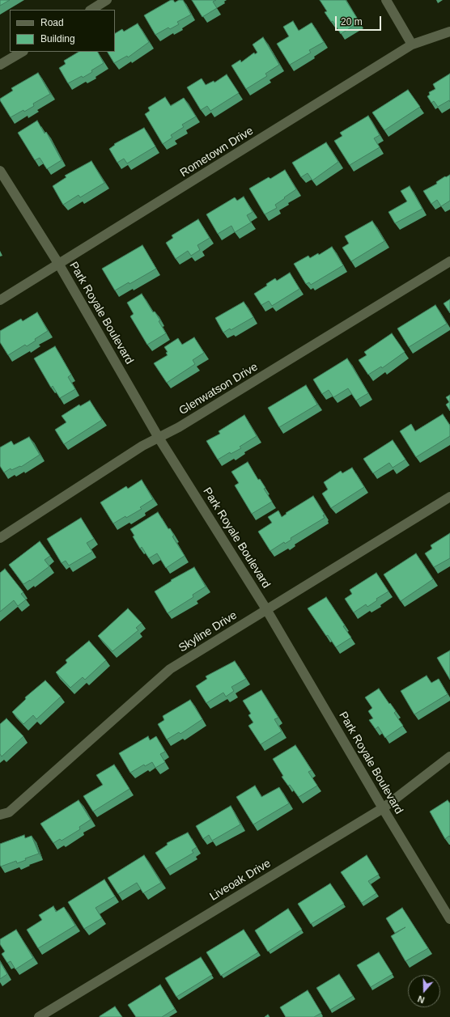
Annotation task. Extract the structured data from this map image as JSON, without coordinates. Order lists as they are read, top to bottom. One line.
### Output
{"streets":{"street":["Rometown Drive","Park Royale Boulevard","Glenwatson Drive","Skyline Drive","Liveoak Drive"]},"crossings":[["Rometown Drive","Park Royale Boulevard"],["Park Royale Boulevard","Glenwatson Drive"],["Park Royale Boulevard","Skyline Drive"],["Park Royale Boulevard","Liveoak Drive"]],"legend":["Road","Building"],"scale_bar":"20 m","north":"bottom"}
